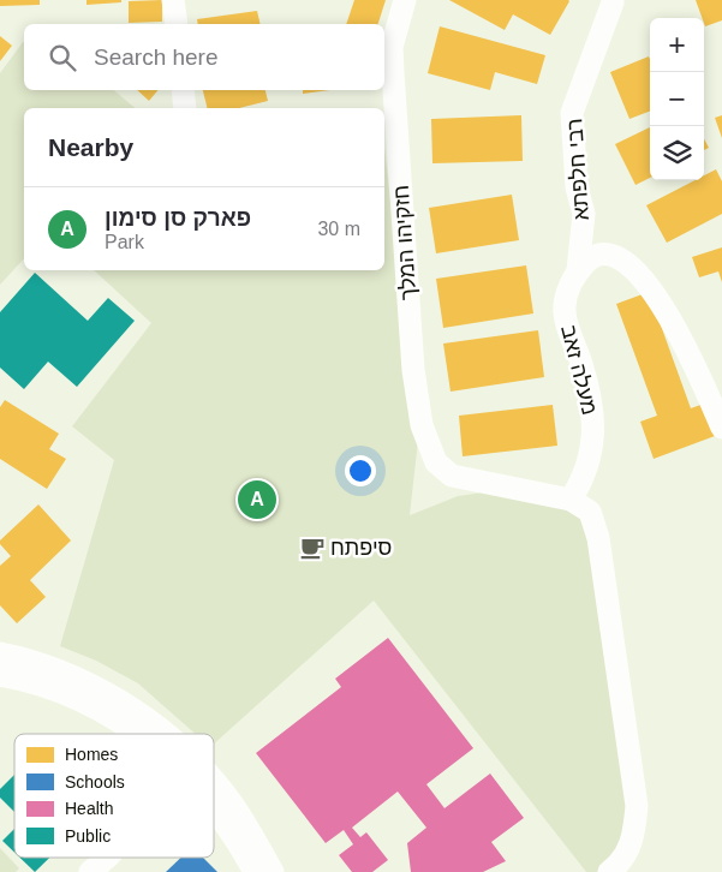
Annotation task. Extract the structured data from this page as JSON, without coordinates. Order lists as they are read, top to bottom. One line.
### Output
{"streets":{"street":["רבי חלפתא","חזקיהו המלך","מעלה זאב"]},"crossings":[["רבי חלפתא","מעלה זאב"],["חזקיהו המלך","מעלה זאב"]],"places":{"cafe":["סיפתח"]},"legend":["Homes","Schools","Health","Public"],"page":{"map_buttons":["+","−"],"search":"Search here","heading":"Nearby","list":[{"mark":"A","name":"פארק סן סימון","note":"Park","value":"30 m"}],"pins":"A"}}
